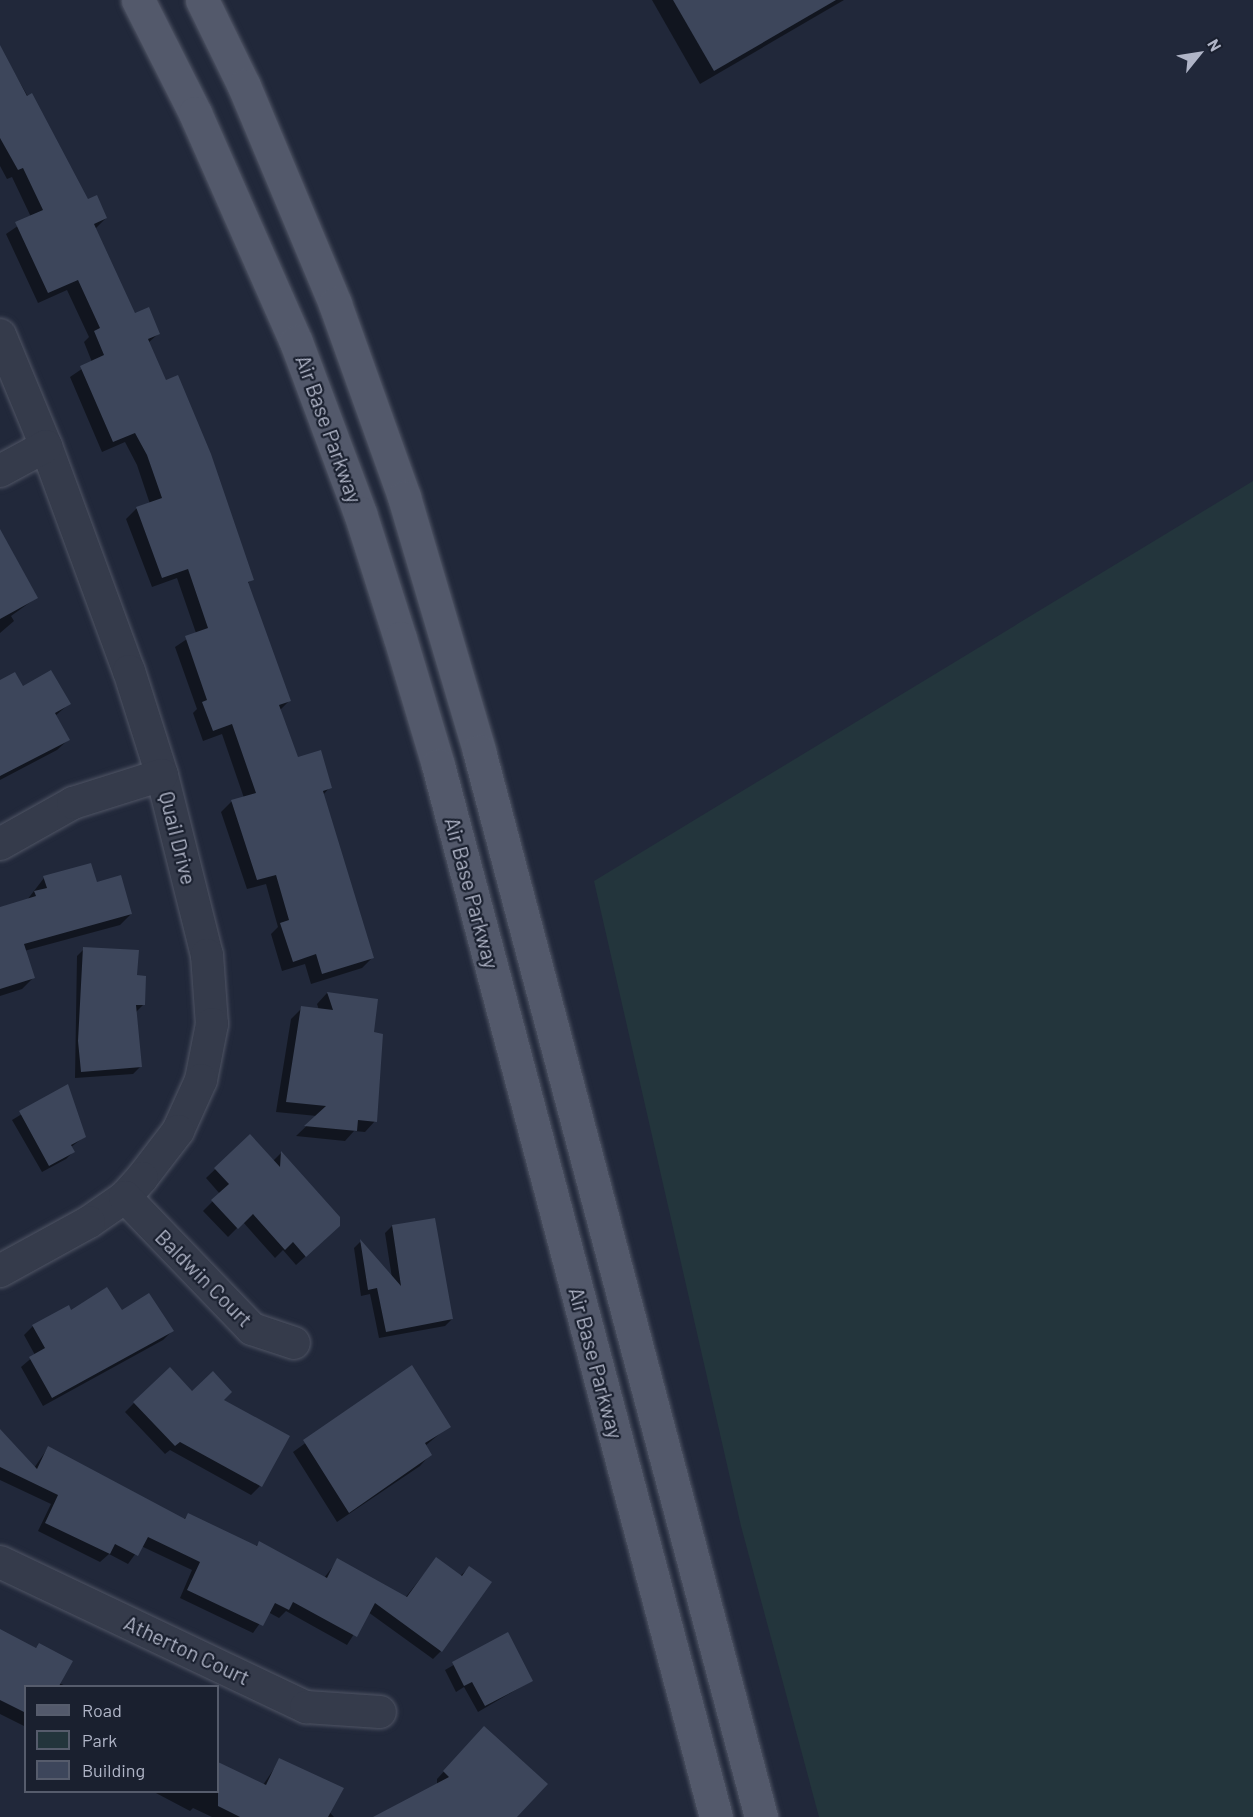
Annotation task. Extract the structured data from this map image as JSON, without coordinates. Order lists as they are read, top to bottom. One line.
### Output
{"streets":{"main road":["Air Base Parkway"],"street":["Quail Drive","Baldwin Court","Atherton Court"]},"crossings":[["Quail Drive","Baldwin Court"]],"legend":["Road","Park","Building"],"north":"top right"}
